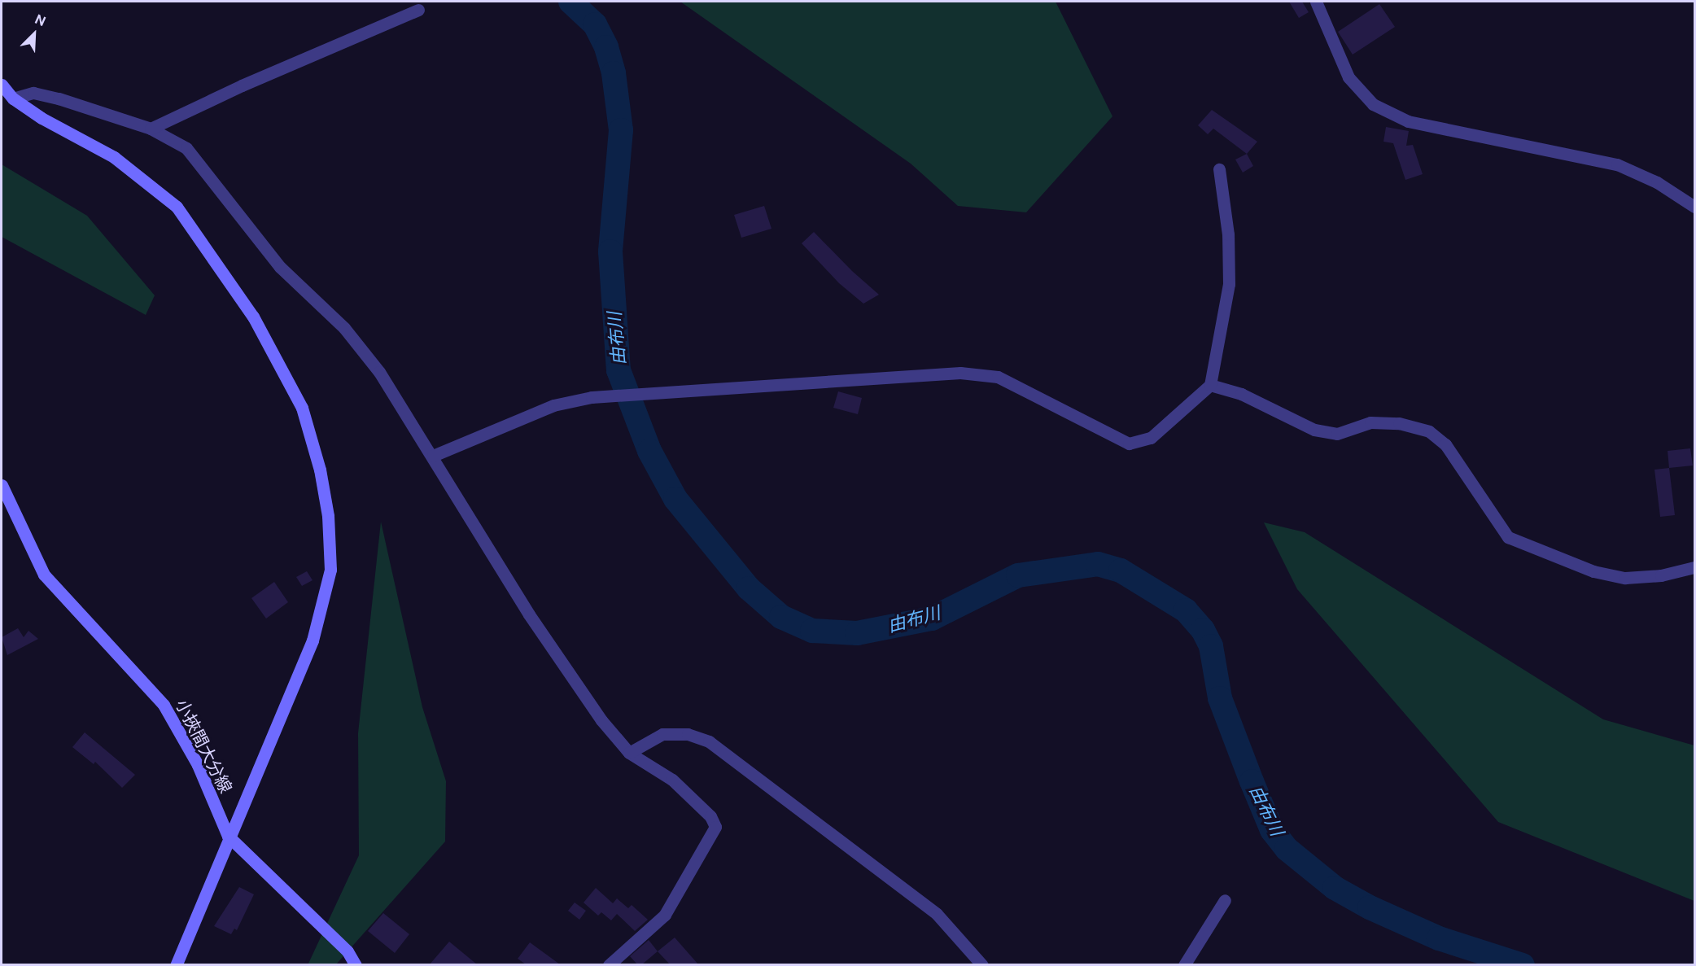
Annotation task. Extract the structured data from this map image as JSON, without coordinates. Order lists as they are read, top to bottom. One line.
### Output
{"streets":{"street":["小挾間大分線"]},"water":["由布川"],"north":"top right"}
